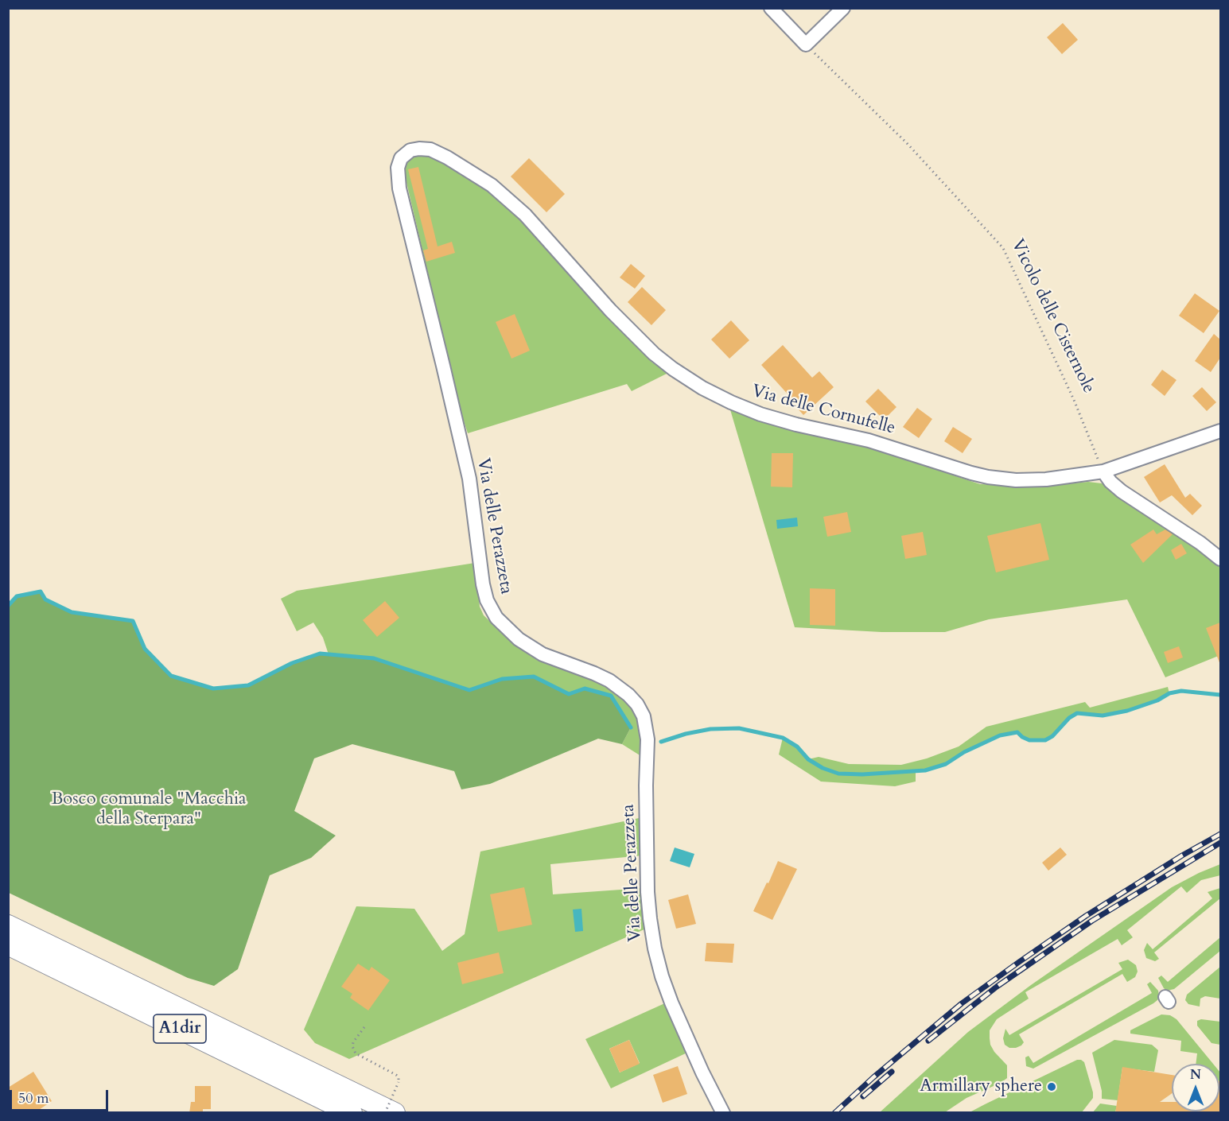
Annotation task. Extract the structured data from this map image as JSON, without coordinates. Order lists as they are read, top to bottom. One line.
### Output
{"streets":{"highway":["A1dir"],"street":["Via delle Cornufelle","Via delle Perazzeta"],"path":["Vicolo delle Cisternole"]},"crossings":[["Vicolo delle Cisternole","Via delle Cornufelle"],["Via delle Cornufelle","Via delle Perazzeta"]],"parks":["Bosco comunale \"Macchia della Sterpara\""],"places":["Armillary sphere"],"scale_bar":"50 m","north":"top"}
